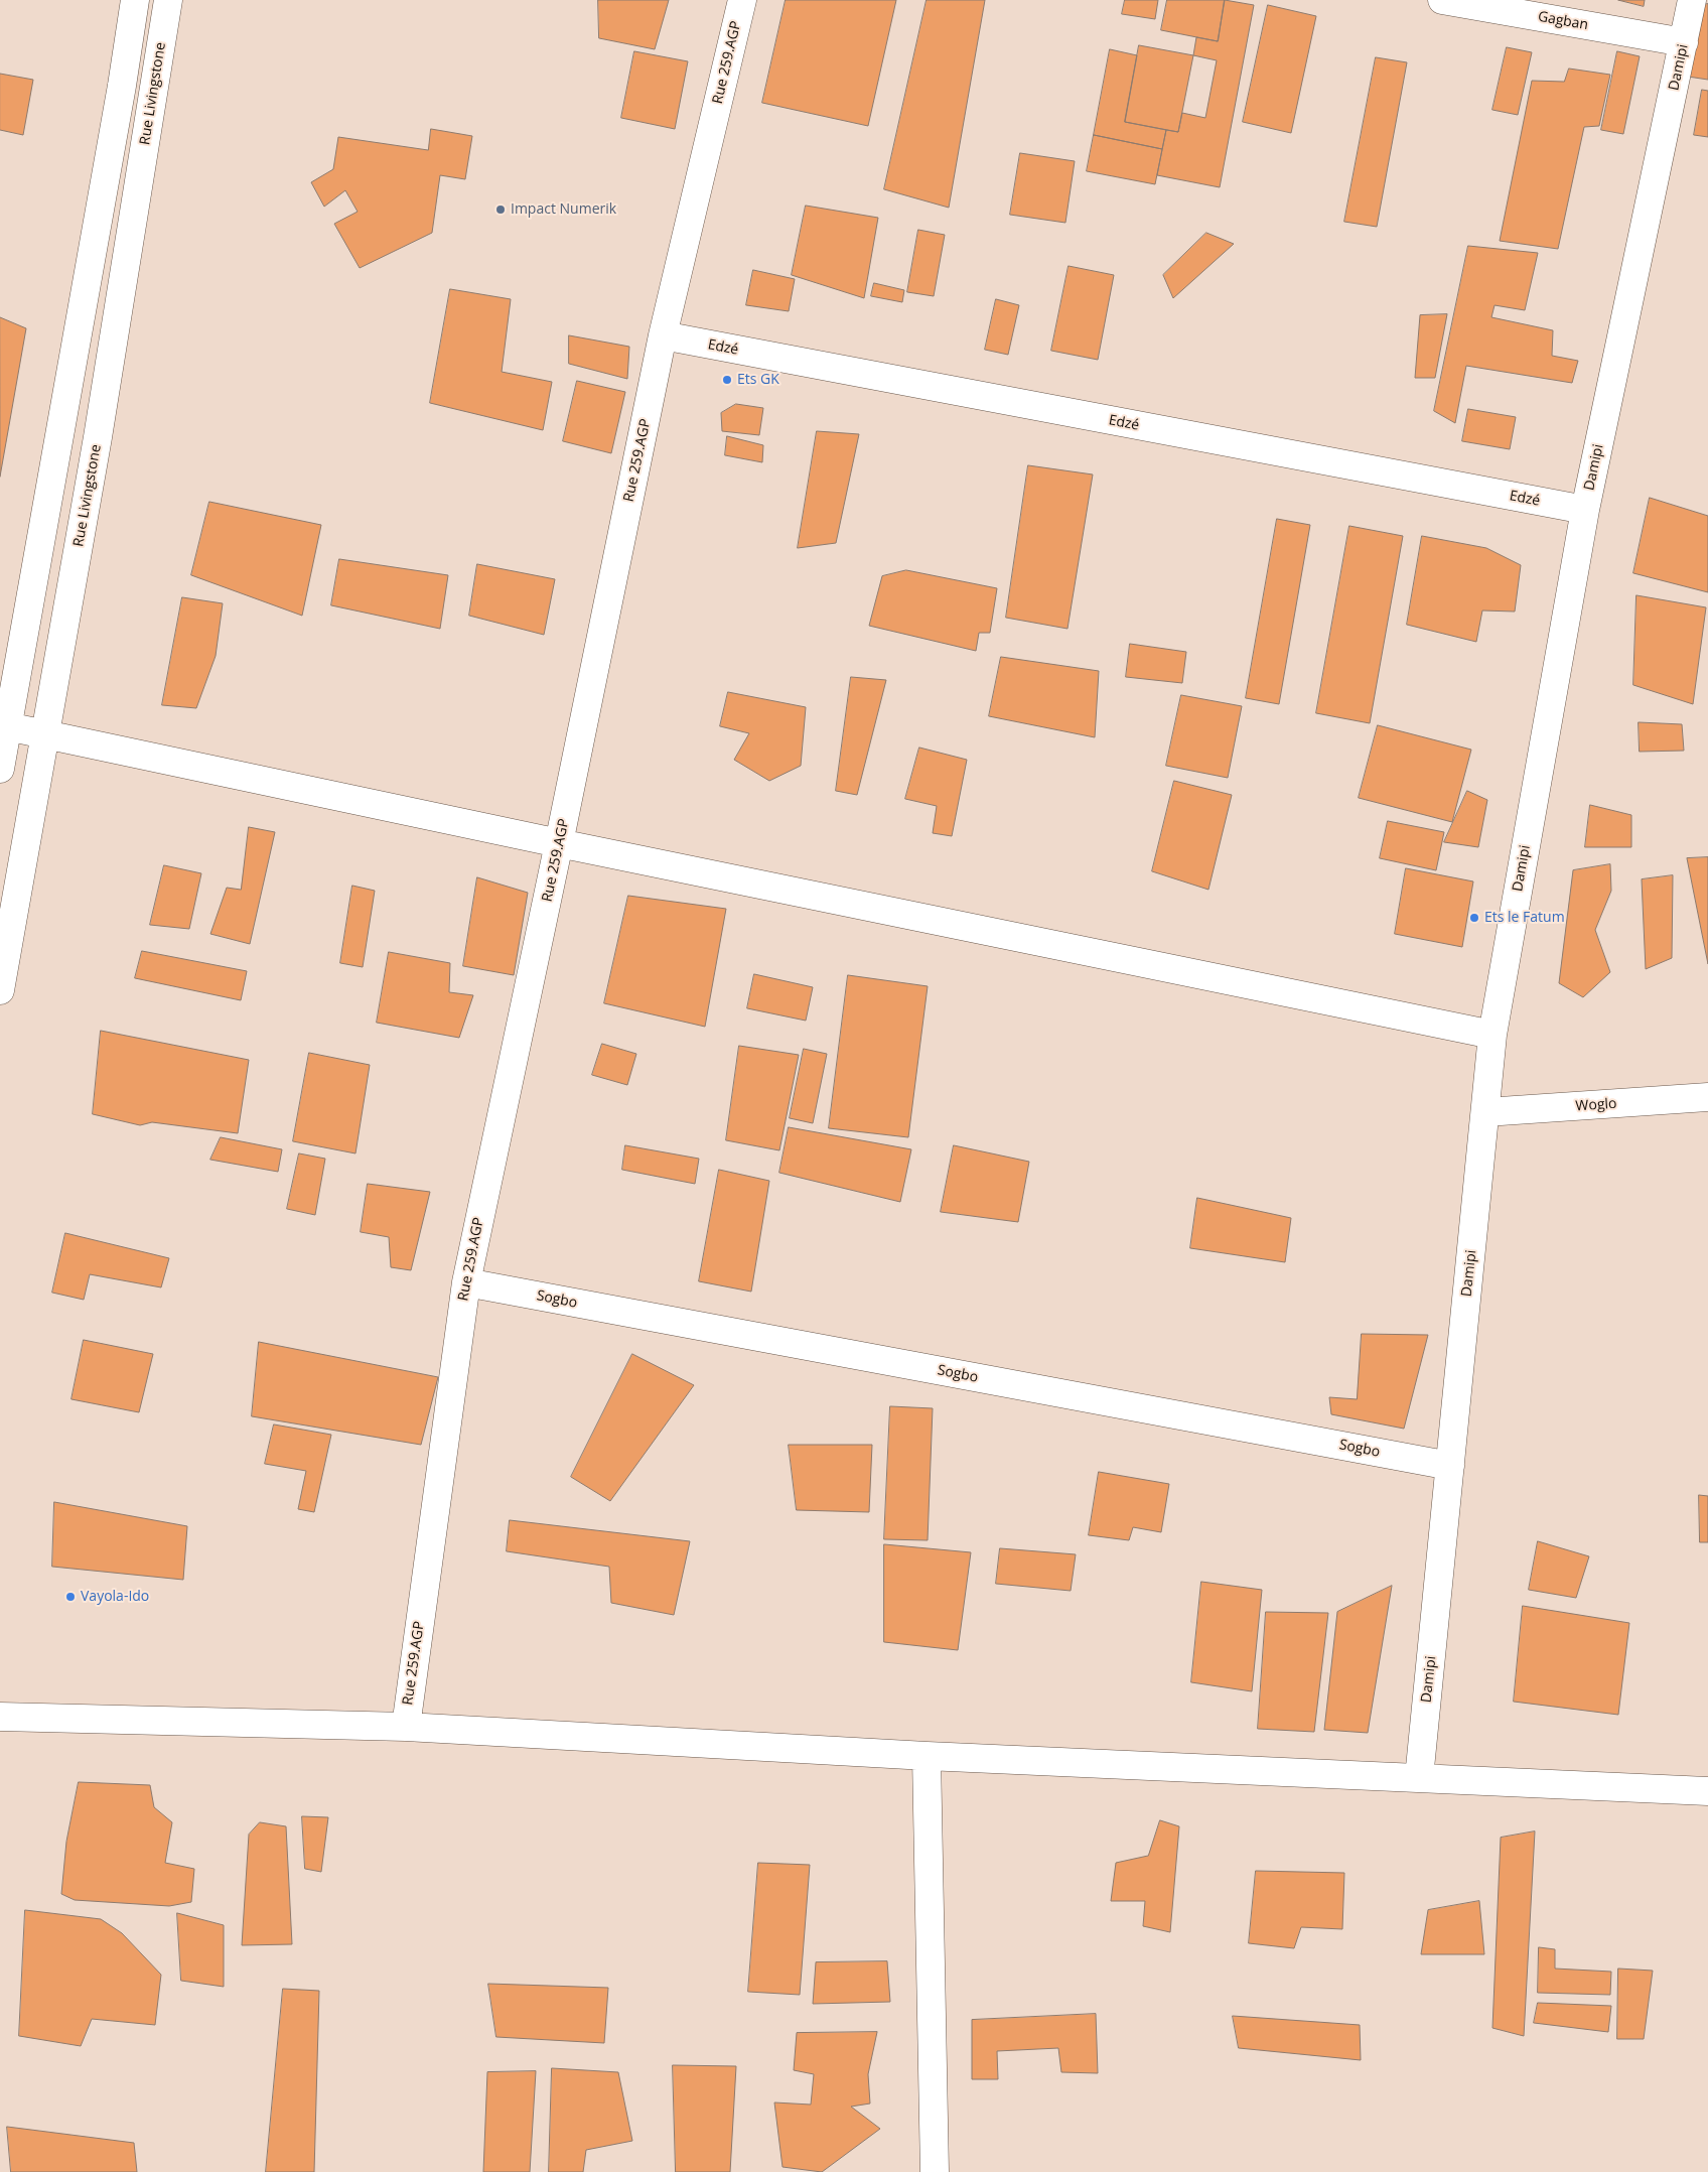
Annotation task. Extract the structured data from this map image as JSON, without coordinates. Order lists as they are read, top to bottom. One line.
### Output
{"streets":{"street":["Gagban","Rue 259.AGP","Damipi","Rue Livingstone","Edzé","Woglo","Sogbo"]},"crossings":[["Gagban","Damipi"],["Rue 259.AGP","Edzé"],["Rue 259.AGP","Sogbo"],["Damipi","Edzé"],["Damipi","Woglo"],["Damipi","Sogbo"]],"places":["Impact Numerik","Ets GK","Ets le Fatum","Vayola-Ido"]}
